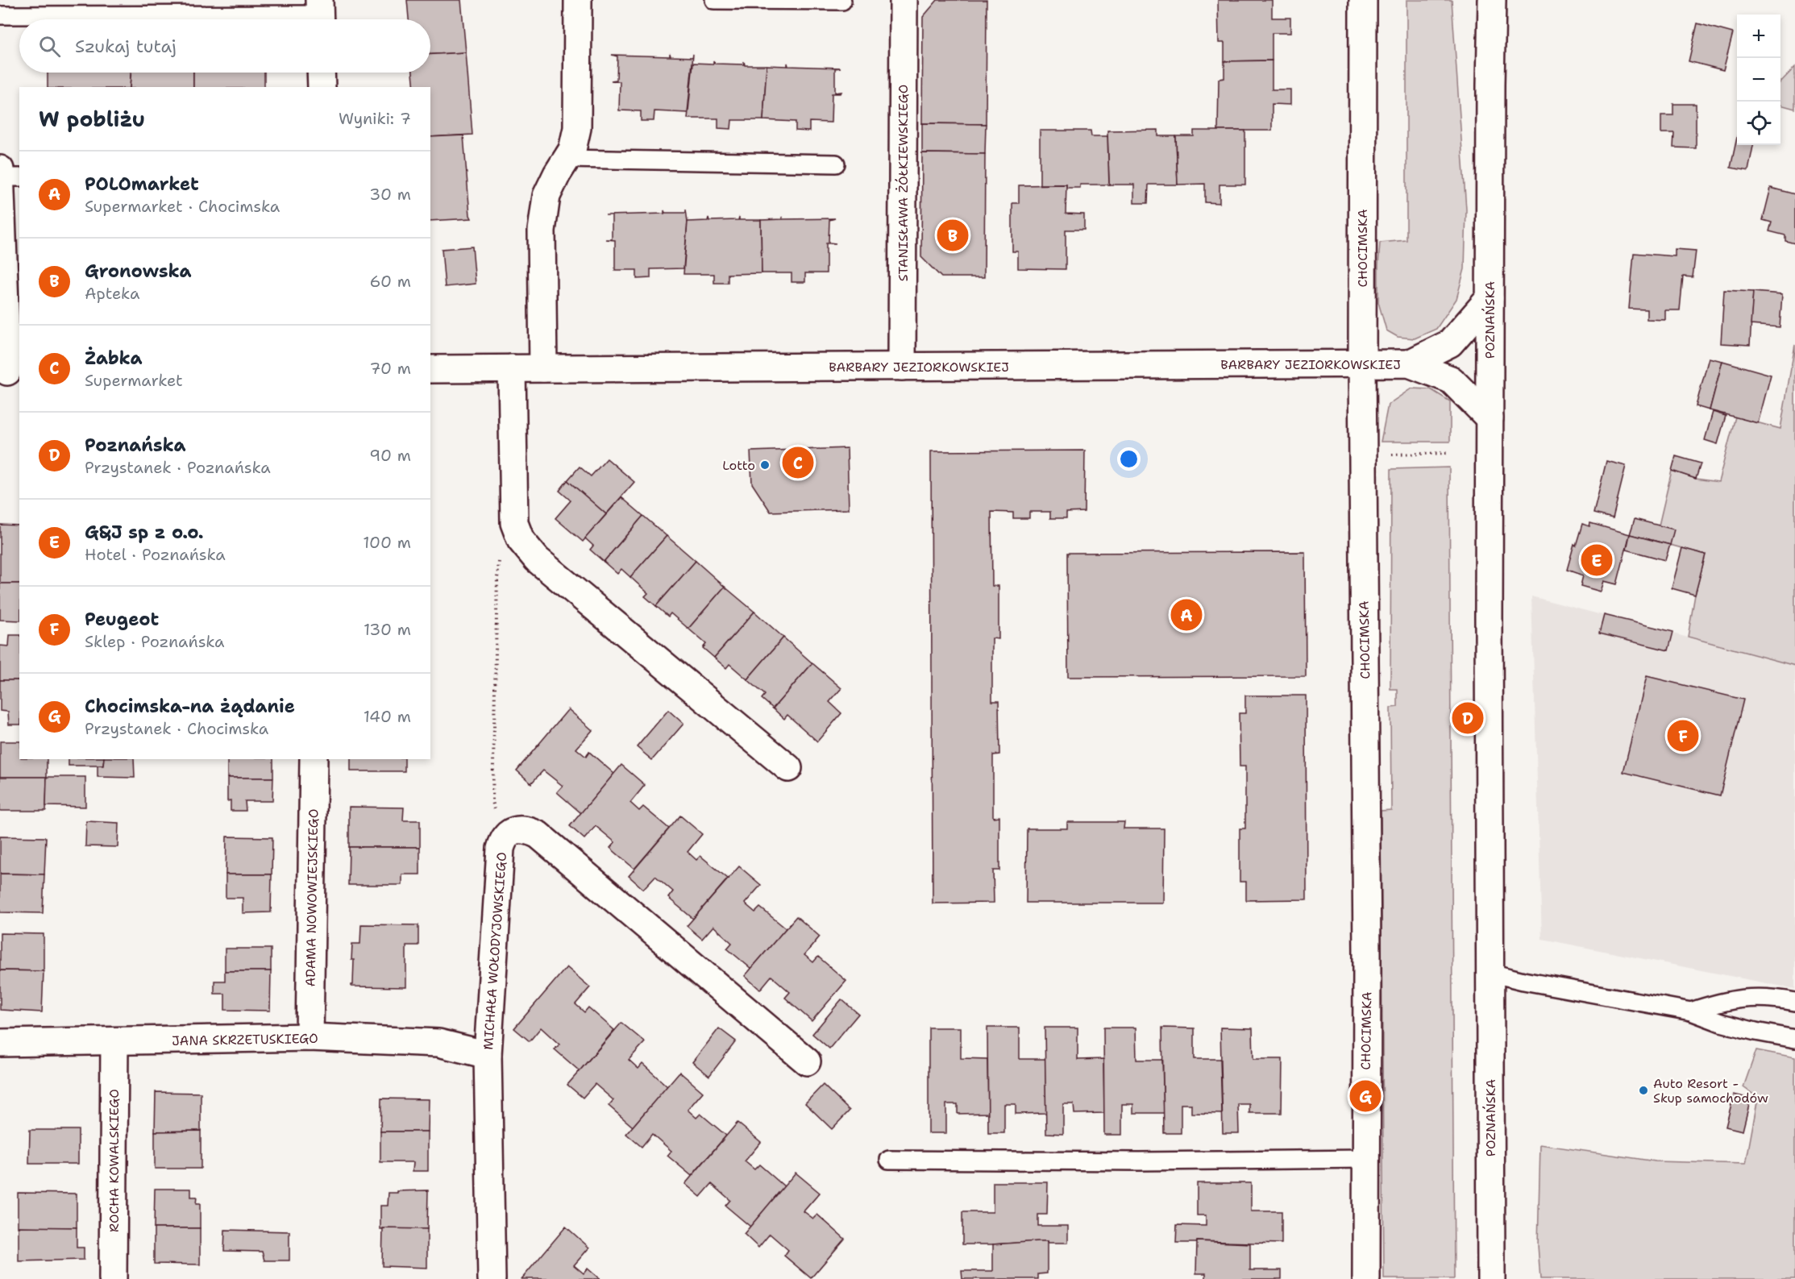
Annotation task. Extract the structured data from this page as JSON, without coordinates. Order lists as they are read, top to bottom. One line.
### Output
{"streets":{"street":["STANISŁAWA ŻÓŁKIEWSKIEGO","CHOCIMSKA","POZNAŃSKA","BARBARY JEZIORKOWSKIEJ","ADAMA NOWOWIEJSKIEGO","MICHAŁA WOŁODYJOWSKIEGO","JANA SKRZETUSKIEGO","ROCHA KOWALSKIEGO"]},"crossings":[["STANISŁAWA ŻÓŁKIEWSKIEGO","BARBARY JEZIORKOWSKIEJ"],["CHOCIMSKA","BARBARY JEZIORKOWSKIEJ"],["POZNAŃSKA","BARBARY JEZIORKOWSKIEJ"],["ADAMA NOWOWIEJSKIEGO","JANA SKRZETUSKIEGO"],["MICHAŁA WOŁODYJOWSKIEGO","JANA SKRZETUSKIEGO"],["JANA SKRZETUSKIEGO","ROCHA KOWALSKIEGO"]],"places":["Lotto","Auto Resort - Skup samochodów"],"page":{"map_buttons":["+","−"],"search":"Szukaj tutaj","heading":["W pobliżu","Wyniki: 7"],"list":[{"mark":"A","name":"POLOmarket","note":"Supermarket · Chocimska","value":"30 m"},{"mark":"B","name":"Gronowska","note":"Apteka","value":"60 m"},{"mark":"C","name":"Żabka","note":"Supermarket","value":"70 m"},{"mark":"D","name":"Poznańska","note":"Przystanek · Poznańska","value":"90 m"},{"mark":"E","name":"G&J sp z o.o.","note":"Hotel · Poznańska","value":"100 m"},{"mark":"F","name":"Peugeot","note":"Sklep · Poznańska","value":"130 m"},{"mark":"G","name":"Chocimska-na żądanie","note":"Przystanek · Chocimska","value":"140 m"}],"pins":["B","C","E","A","D","F","G"]}}
